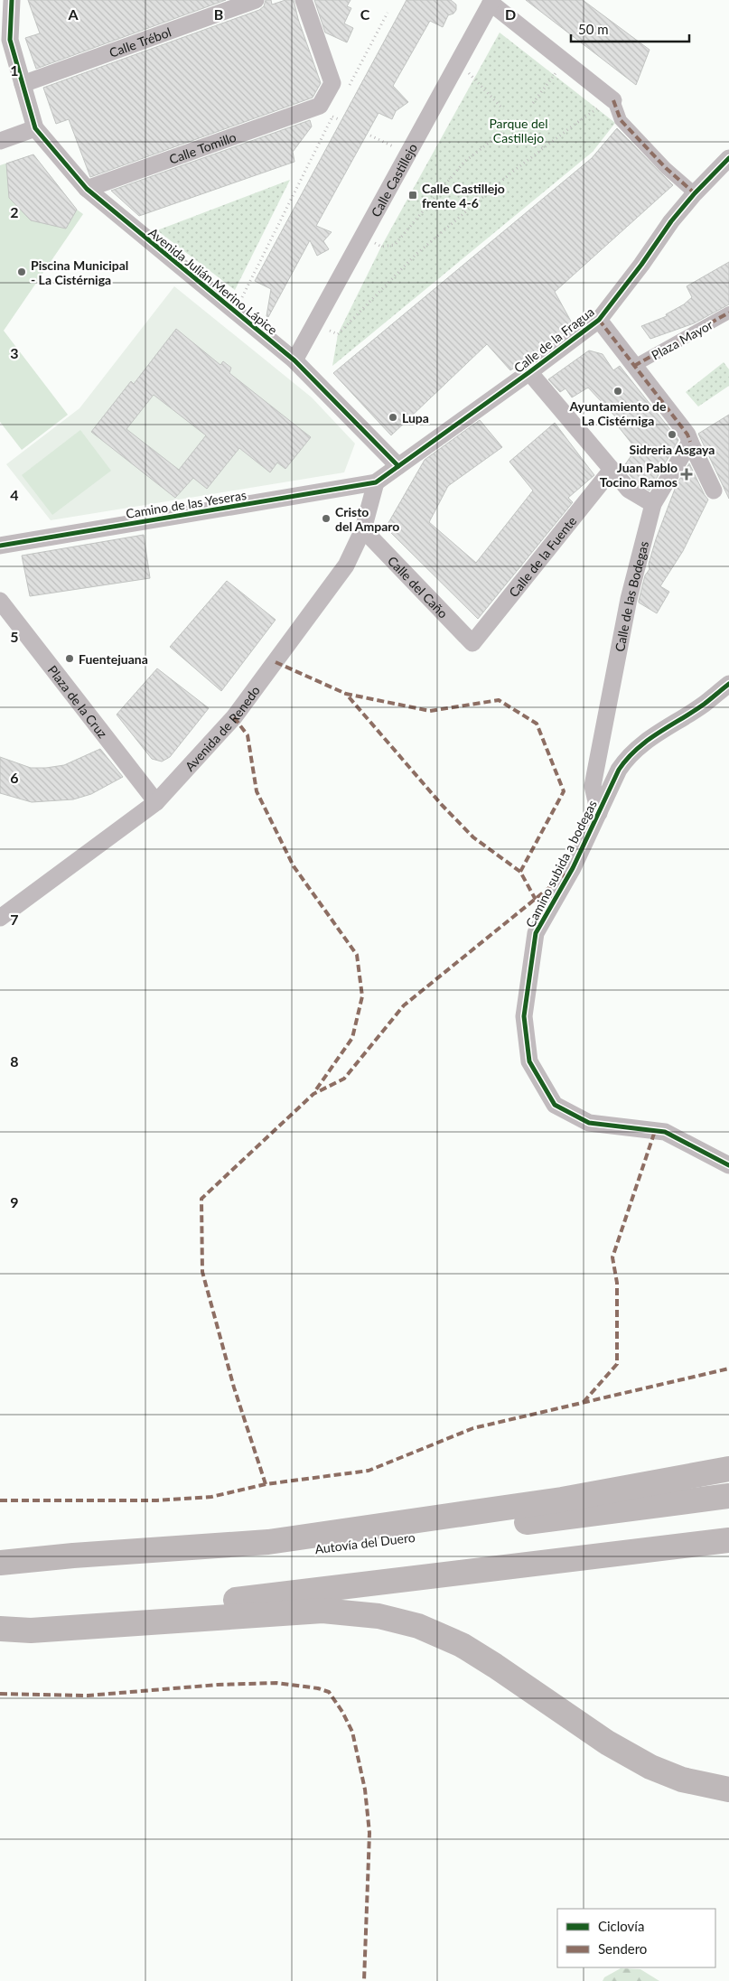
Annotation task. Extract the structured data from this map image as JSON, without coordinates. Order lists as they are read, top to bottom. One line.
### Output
{"streets":{"highway":["Autovía del Duero"],"street":["Calle Trébol","Calle Tomillo","Calle Castillejo","Avenida Julián Merino Lápice","Calle de la Fragua","Plaza Mayor","Camino de las Yeseras","Calle de la Fuente","Calle del Caño","Calle de las Bodegas","Plaza de la Cruz","Avenida de Renedo","Camino subida a bodegas"]},"crossings":[["Calle Tomillo","Avenida Julián Merino Lápice"],["Calle Castillejo","Avenida Julián Merino Lápice"],["Avenida Julián Merino Lápice","Calle de la Fragua"],["Calle de la Fragua","Camino de las Yeseras"],["Calle de la Fragua","Avenida de Renedo"],["Camino de las Yeseras","Avenida de Renedo"],["Calle de la Fuente","Calle del Caño"],["Calle del Caño","Avenida de Renedo"],["Calle de las Bodegas","Camino subida a bodegas"],["Plaza de la Cruz","Avenida de Renedo"]],"parks":["Parque del Castillejo"],"places":{"transit":["Calle Castillejo frente 4-6"],"other":["Piscina Municipal - La Cistérniga","Ayuntamiento de La Cistérniga","Lupa","Sidreria Asgaya","Cristo del Amparo","Fuentejuana"],"health":["Juan Pablo Tocino Ramos"]},"legend":["Ciclovía","Sendero"],"scale_bar":"50 m","grid":{"columns":["A","B","C","D"],"rows":["1","2","3","4","5","6","7","8","9"]}}
